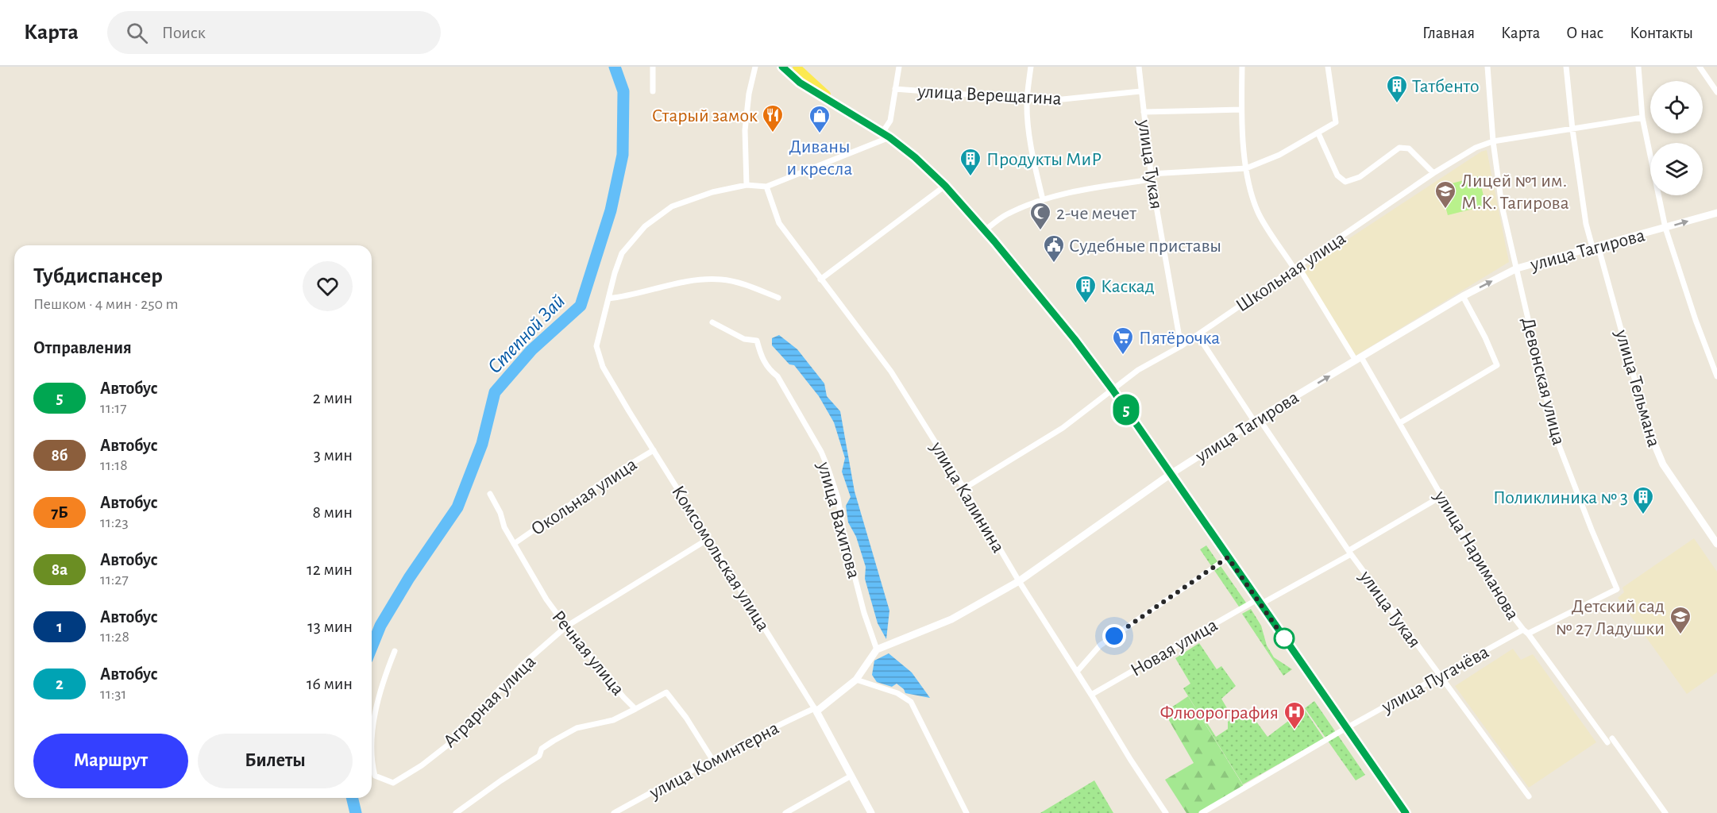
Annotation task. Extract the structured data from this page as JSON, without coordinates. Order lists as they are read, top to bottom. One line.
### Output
{"streets":{"street":["улица Верещагина","улица Тукая","улица Тагирова","Школьная улица","Девонская улица","улица Тельмана","Окольная улица","улица Калинина","улица Вахитова","улица Нариманова","Комсомольская улица","Новая улица","Речная улица","улица Пугачёва","Аграрная улица","улица Коминтерна"]},"crossings":[["улица Верещагина","улица Тукая"],["улица Тукая","улица Тагирова"],["улица Тукая","Школьная улица"],["улица Тукая","Новая улица"],["улица Тукая","улица Пугачёва"],["улица Тагирова","Девонская улица"],["улица Тагирова","улица Тельмана"],["улица Тагирова","улица Калинина"],["улица Тагирова","улица Вахитова"],["улица Тагирова","улица Нариманова"],["Школьная улица","Девонская улица"],["Школьная улица","улица Тельмана"],["Школьная улица","улица Калинина"],["Школьная улица","улица Нариманова"],["Девонская улица","улица Нариманова"],["Девонская улица","улица Пугачёва"],["Окольная улица","Комсомольская улица"],["Окольная улица","Речная улица"],["улица Калинина","Комсомольская улица"],["улица Калинина","Новая улица"],["улица Нариманова","Новая улица"],["улица Нариманова","улица Пугачёва"],["Комсомольская улица","Аграрная улица"],["Комсомольская улица","улица Коминтерна"],["Речная улица","Аграрная улица"],["Речная улица","улица Коминтерна"]],"water":["Степной Зай"],"places":{"building":["Татбенто","Продукты МиР","Каскад","Поликлиника № 3"],"restaurant":["Старый замок"],"shop":["Диваны и кресла"],"school or university":["Лицей №1 им. М.К. Тагирова","Детский сад № 27 Ладушки"],"mosque":["2-че мечет"],"public building":["Судебные приставы"],"supermarket":["Пятёрочка"],"hospital":["Флюорография"]},"lines":["bus line 5"],"page":{"header":"Карта","search":"Поиск","nav":["Главная","Карта","О нас","Контакты"],"on_map":"5","heading":[["Тубдиспансер","Пешком · 4 мин · 250 m"],"Отправления"],"list":[{"mark":"5","name":"Автобус","note":"11:17","value":"2 мин"},{"mark":"8б","name":"Автобус","note":"11:18","value":"3 мин"},{"mark":"7Б","name":"Автобус","note":"11:23","value":"8 мин"},{"mark":"8а","name":"Автобус","note":"11:27","value":"12 мин"},{"mark":"1","name":"Автобус","note":"11:28","value":"13 мин"},{"mark":"2","name":"Автобус","note":"11:31","value":"16 мин"}],"buttons":["Маршрут","Билеты"]}}
